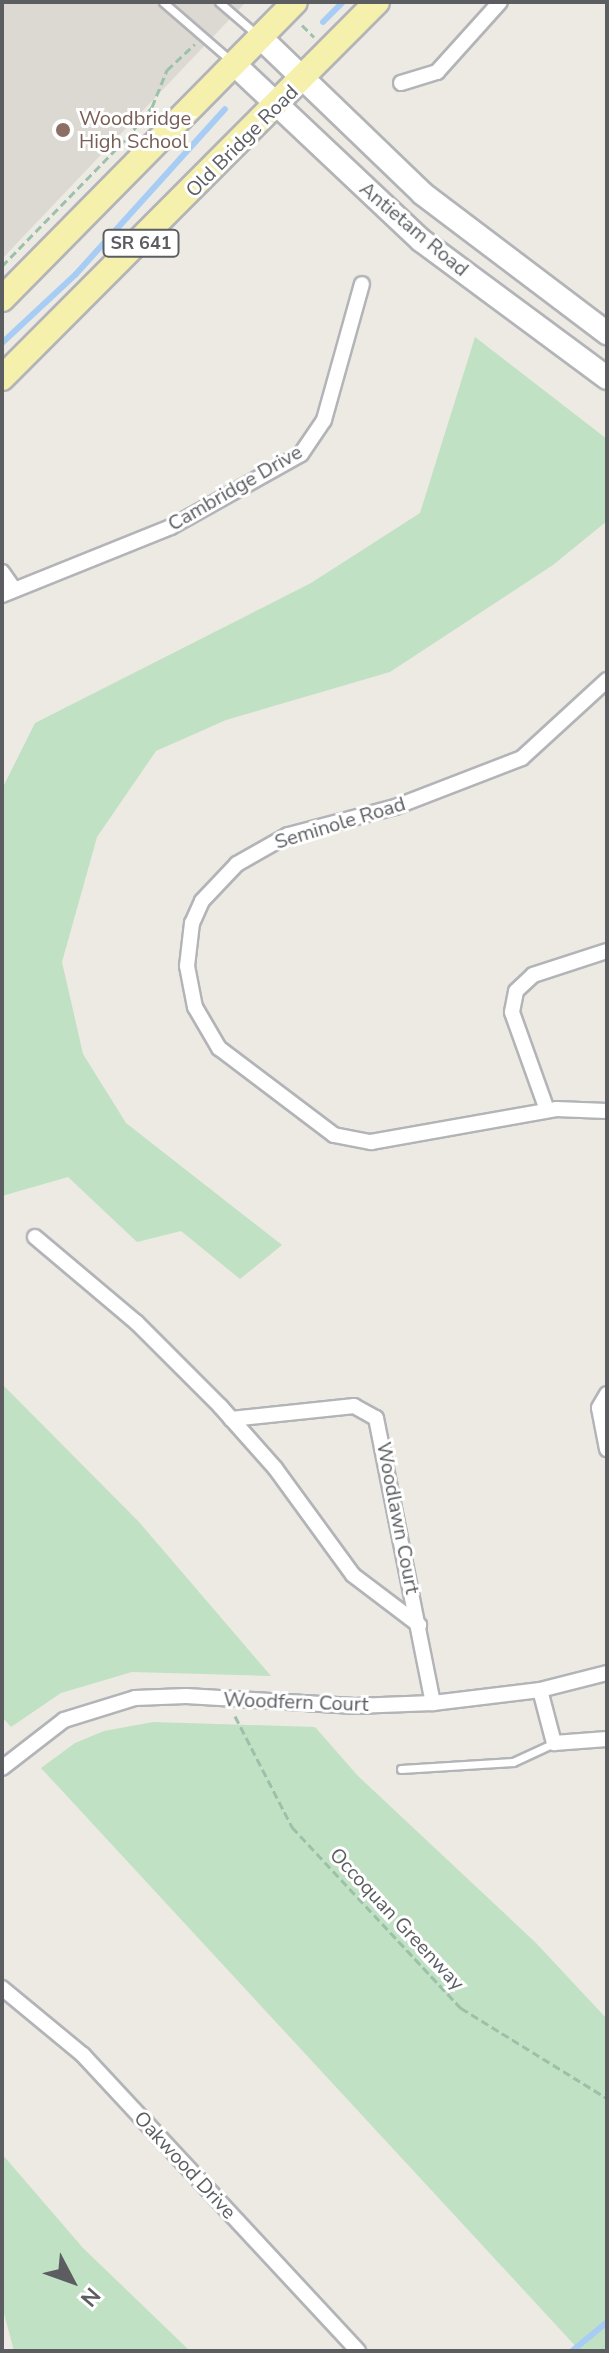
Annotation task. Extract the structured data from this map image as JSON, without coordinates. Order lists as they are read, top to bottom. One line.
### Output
{"streets":{"main road":["Old Bridge Road","SR 641"],"street":["Antietam Road","Cambridge Drive","Seminole Road","Woodlawn Court","Woodfern Court","Oakwood Drive"],"path":["Occoquan Greenway"]},"crossings":[["Old Bridge Road","Antietam Road"],["Antietam Road","SR 641"],["Woodlawn Court","Woodfern Court"],["Woodfern Court","Occoquan Greenway"]],"places":["Woodbridge High School"],"north":"bottom right"}
